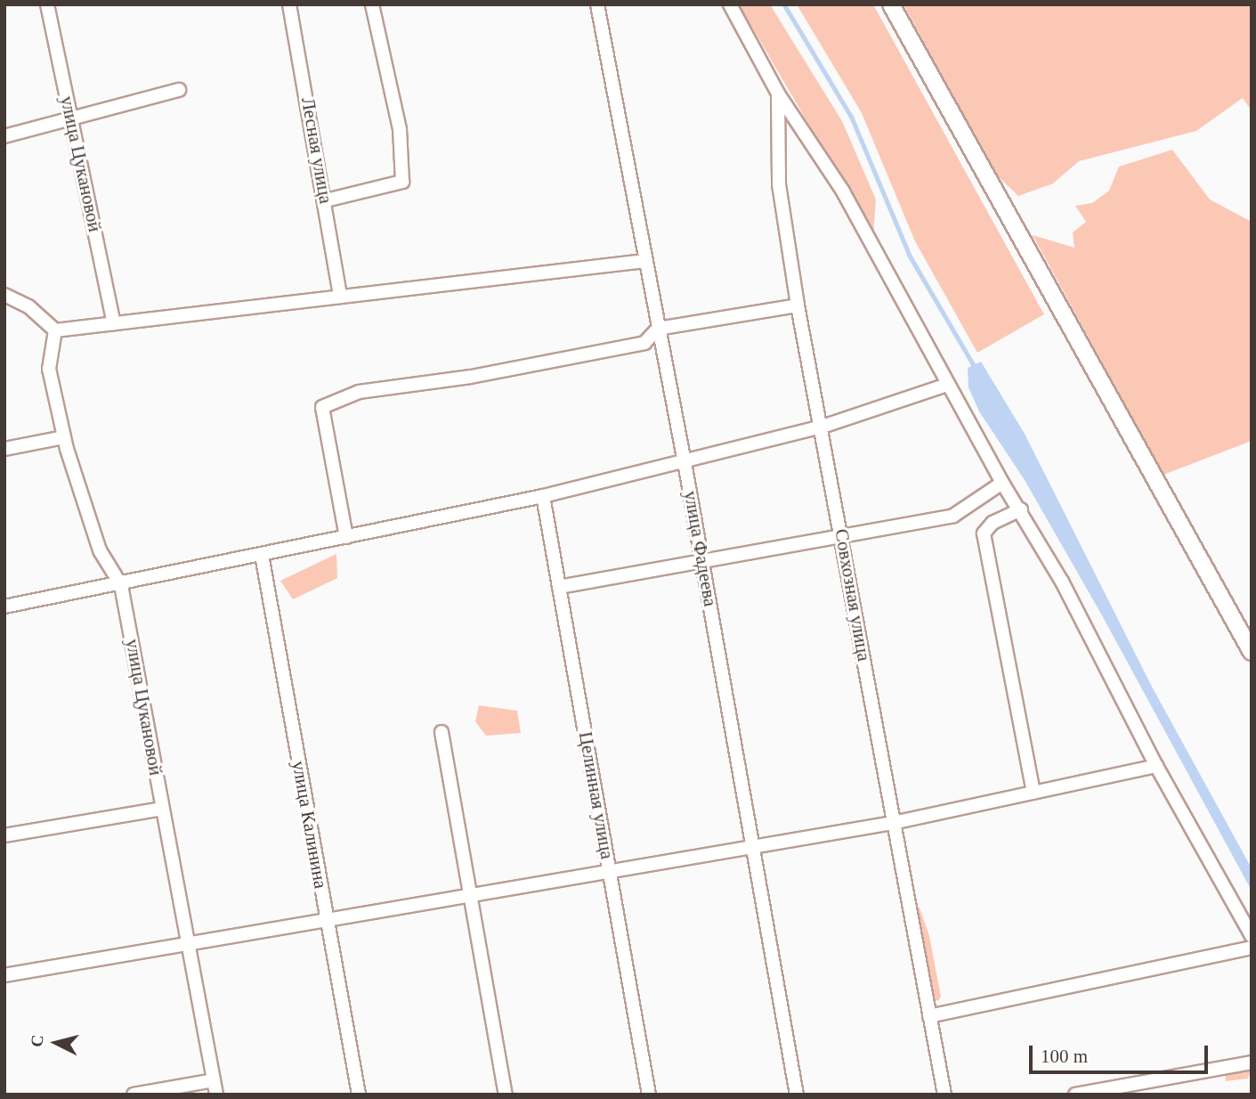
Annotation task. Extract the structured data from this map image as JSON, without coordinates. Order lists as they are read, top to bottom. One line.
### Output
{"streets":{"street":["Лесная улица","улица Цукановой","улица Фадеева","Совхозная улица","Целинная улица","улица Калинина"]},"scale_bar":"100 m","north":"left"}
